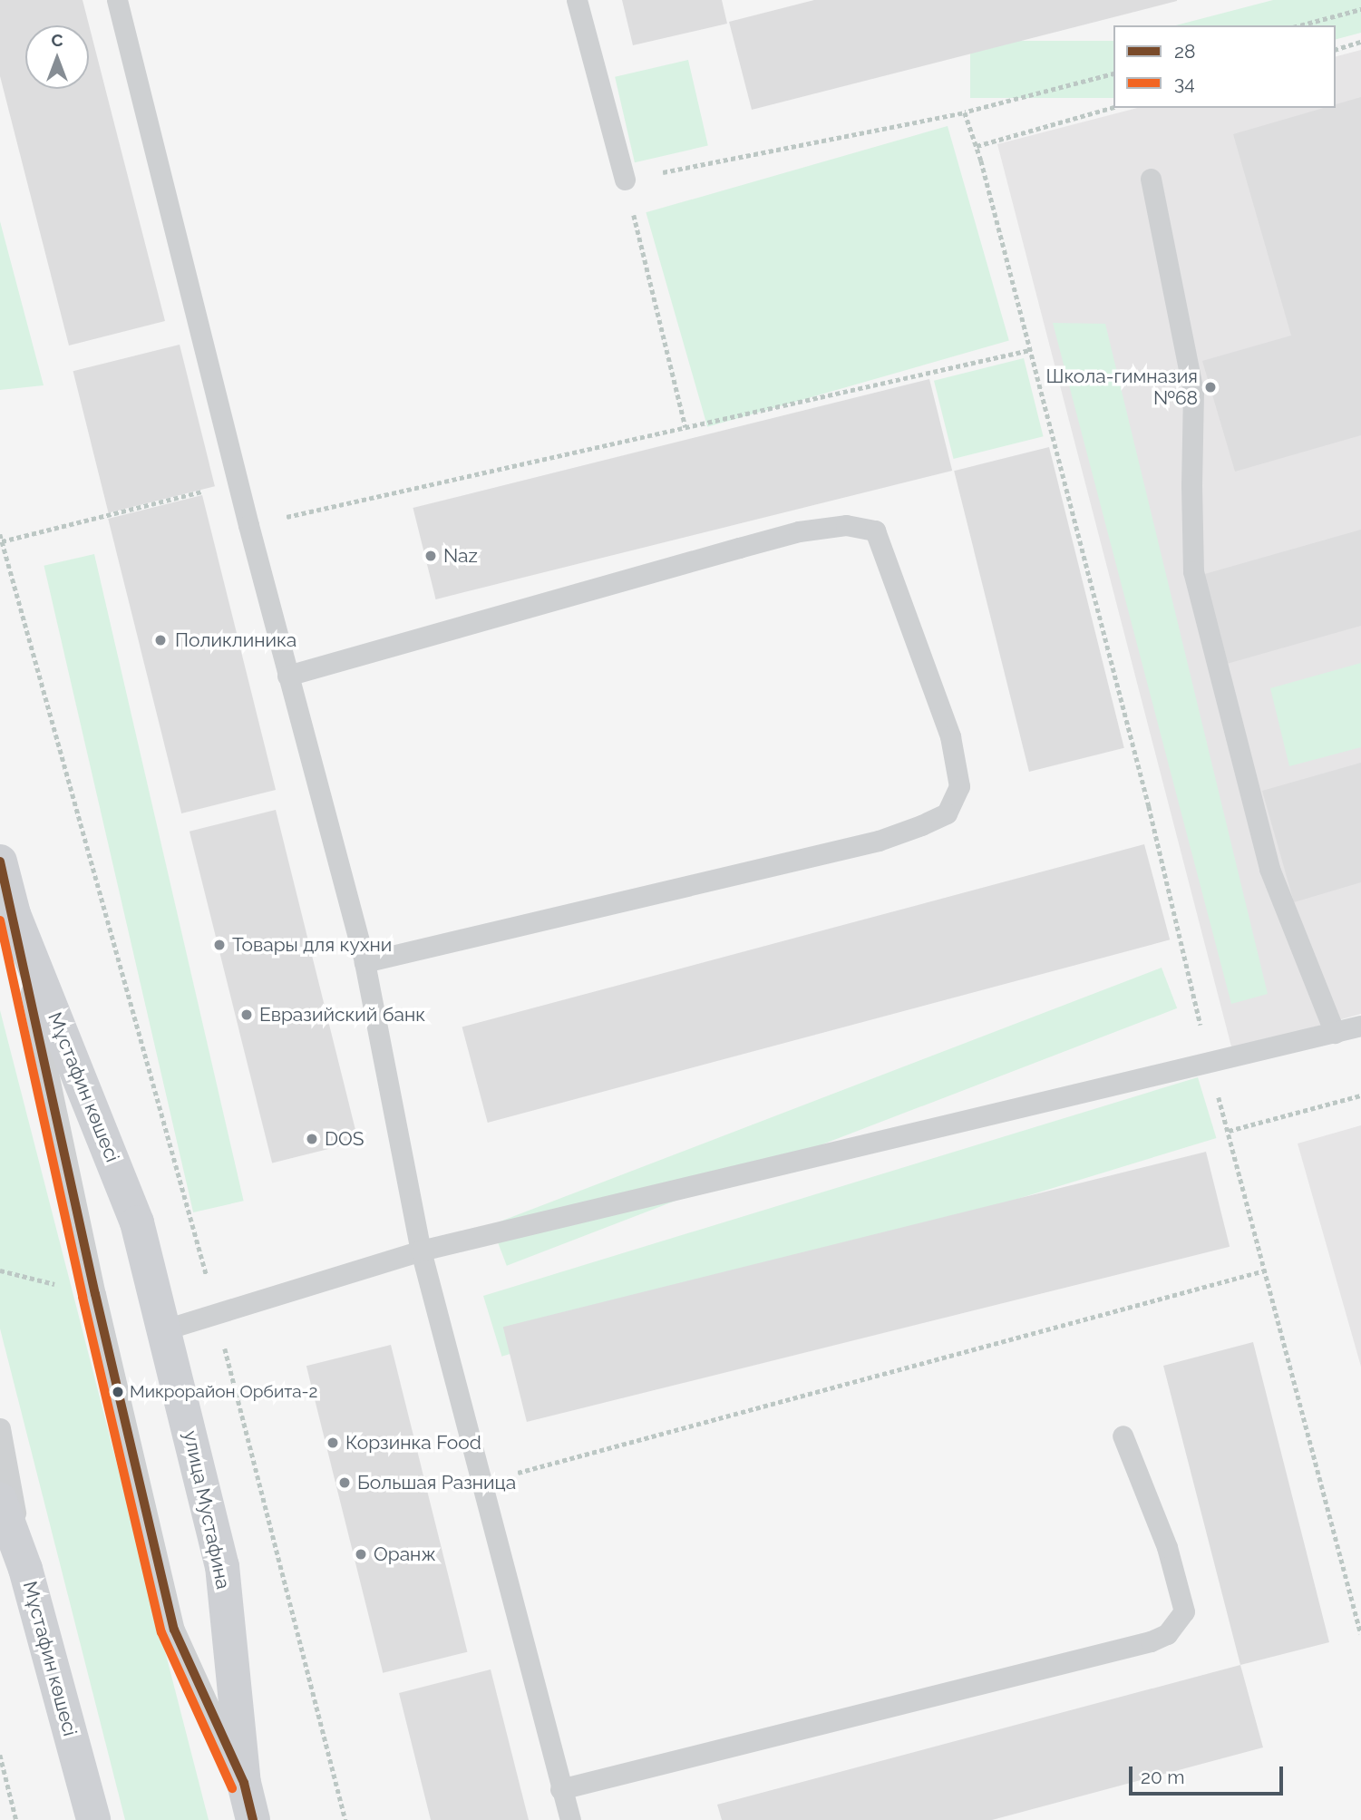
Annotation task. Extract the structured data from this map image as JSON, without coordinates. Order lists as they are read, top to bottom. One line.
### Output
{"streets":{"street":["Мұстафин көшесі","улица Мустафина","Мұcтафин көшесі"]},"crossings":[["Мұстафин көшесі","улица Мустафина"]],"places":["Школа-гимназия №68","Naz","Поликлиника","Товары для кухни","Евразийский банк","DOS","Микрорайон Орбита-2","Корзинка Food","Большая Разница","Оранж"],"lines":["transit line 28","transit line 34"],"legend":["28","34"],"scale_bar":"20 m","north":"top"}
